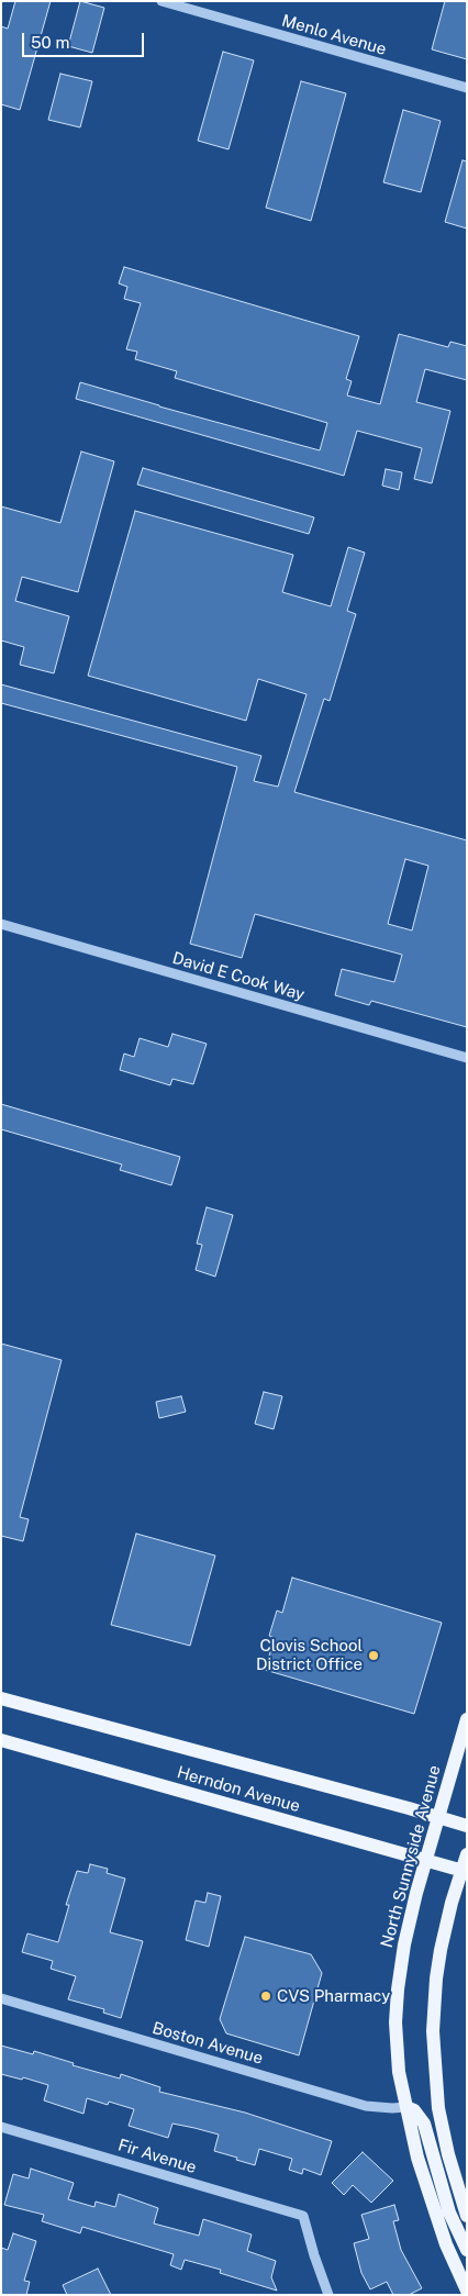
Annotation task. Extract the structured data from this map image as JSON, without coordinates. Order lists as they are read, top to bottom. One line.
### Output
{"streets":{"main road":["Herndon Avenue","North Sunnyside Avenue"],"street":["Menlo Avenue","David E Cook Way","Boston Avenue","Fir Avenue"]},"crossings":[["Herndon Avenue","North Sunnyside Avenue"],["North Sunnyside Avenue","Boston Avenue"]],"places":["Clovis School District Office","CVS Pharmacy"],"scale_bar":"50 m"}
